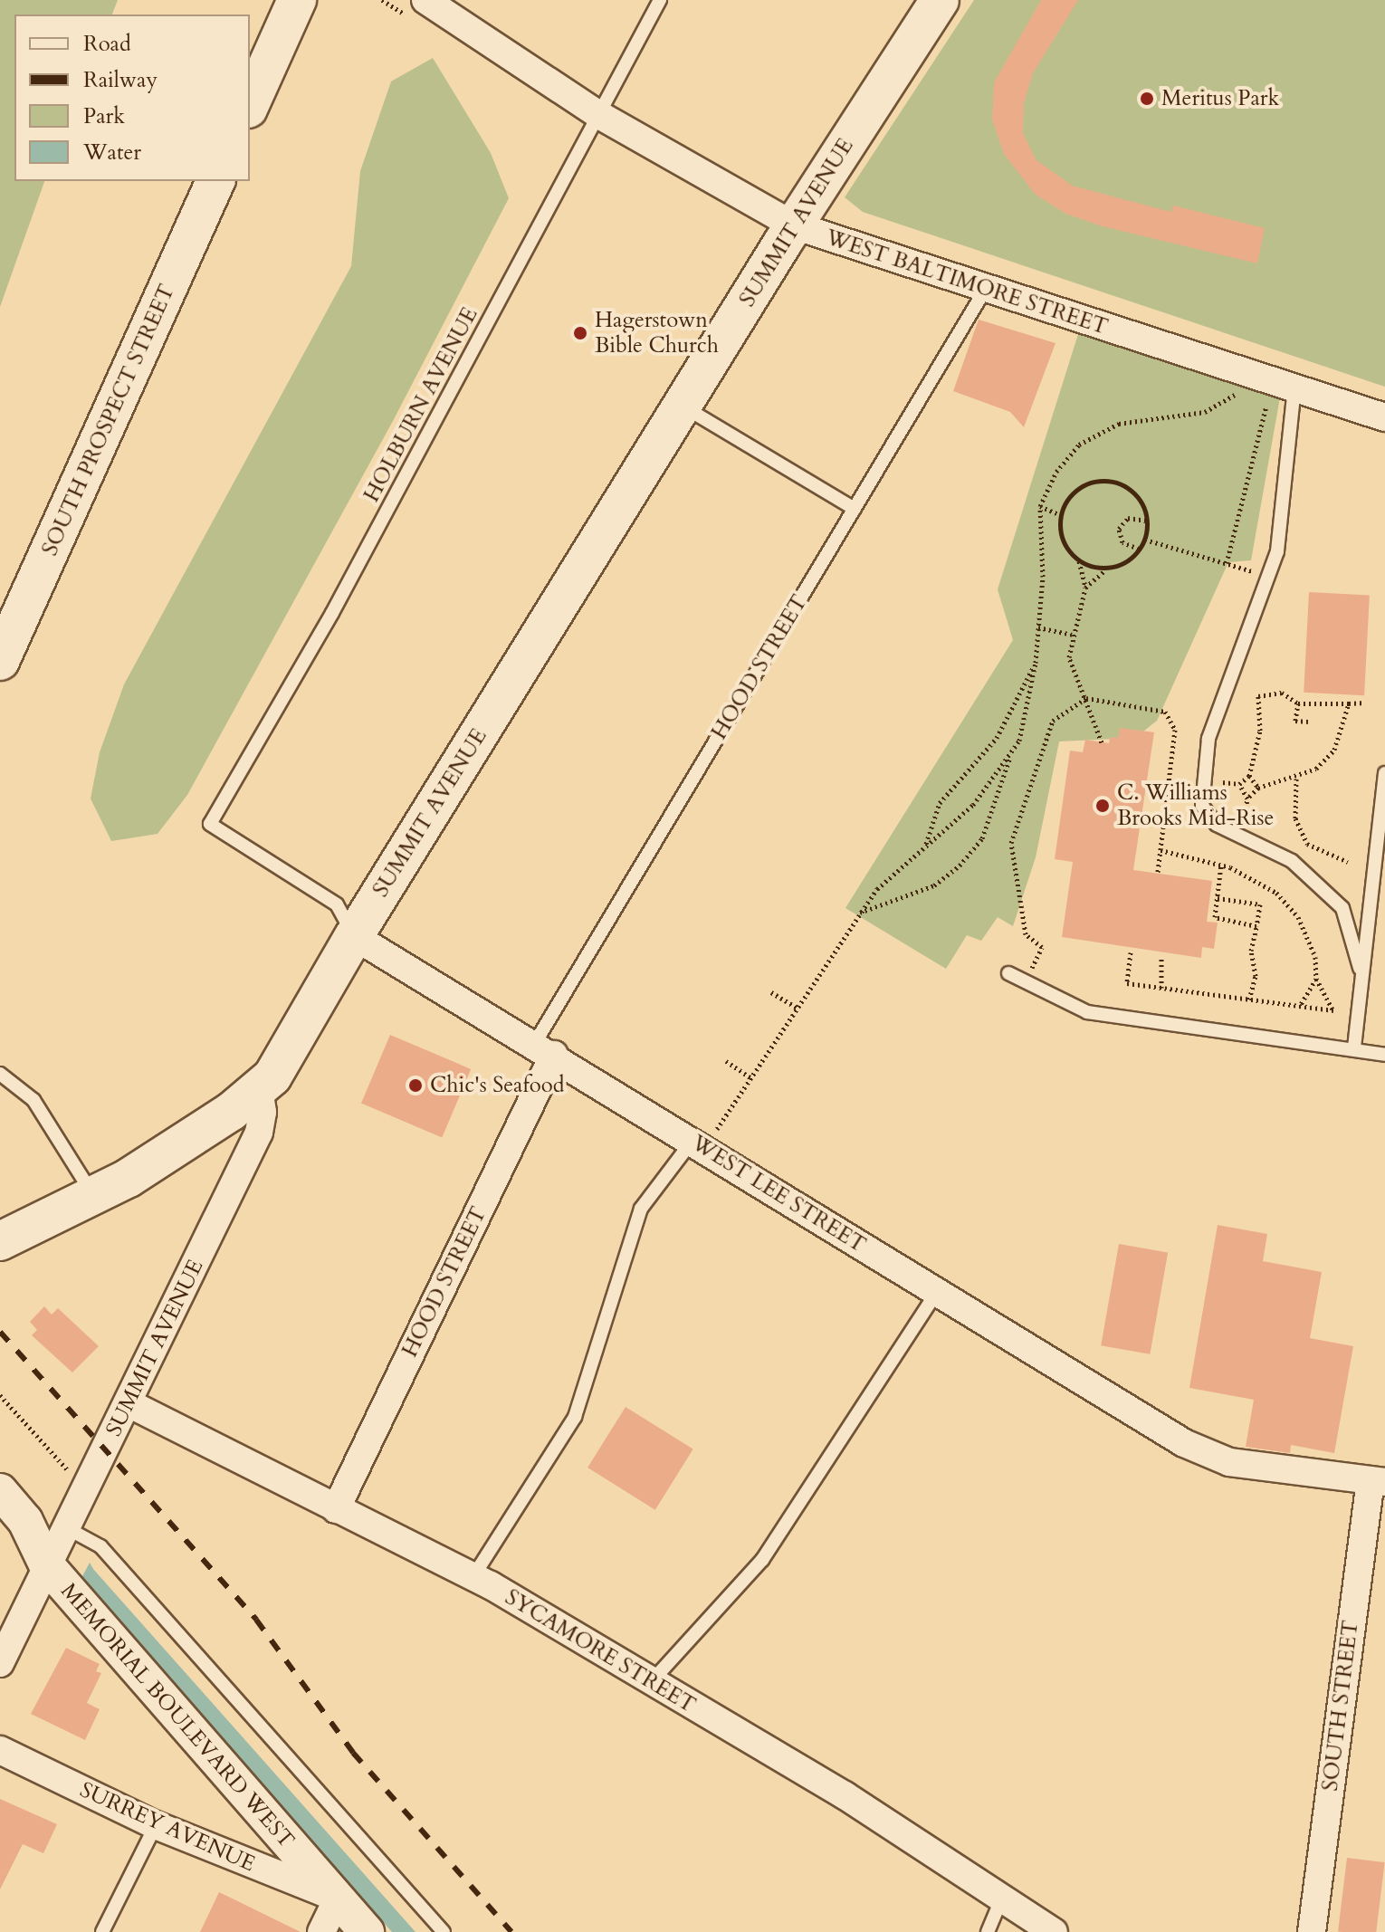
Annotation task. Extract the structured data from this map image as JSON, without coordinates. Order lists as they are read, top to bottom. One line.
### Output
{"streets":{"main road":["SUMMIT AVENUE","SOUTH PROSPECT STREET"],"street":["WEST BALTIMORE STREET","HOOD STREET","WEST LEE STREET","SYCAMORE STREET","SOUTH STREET","MEMORIAL BOULEVARD WEST","SURREY AVENUE"],"lane":["HOLBURN AVENUE"]},"crossings":[["SUMMIT AVENUE","WEST BALTIMORE STREET"],["SUMMIT AVENUE","HOLBURN AVENUE"],["SUMMIT AVENUE","WEST LEE STREET"],["SUMMIT AVENUE","SYCAMORE STREET"],["SUMMIT AVENUE","MEMORIAL BOULEVARD WEST"],["WEST BALTIMORE STREET","HOLBURN AVENUE"],["WEST BALTIMORE STREET","HOOD STREET"],["HOLBURN AVENUE","WEST LEE STREET"],["HOOD STREET","WEST LEE STREET"],["HOOD STREET","SYCAMORE STREET"],["WEST LEE STREET","SOUTH STREET"],["MEMORIAL BOULEVARD WEST","SURREY AVENUE"]],"places":["Meritus Park","Hagerstown Bible Church","C. Williams Brooks Mid‐Rise","Chic's Seafood"],"legend":["Road","Railway","Park","Water"]}
